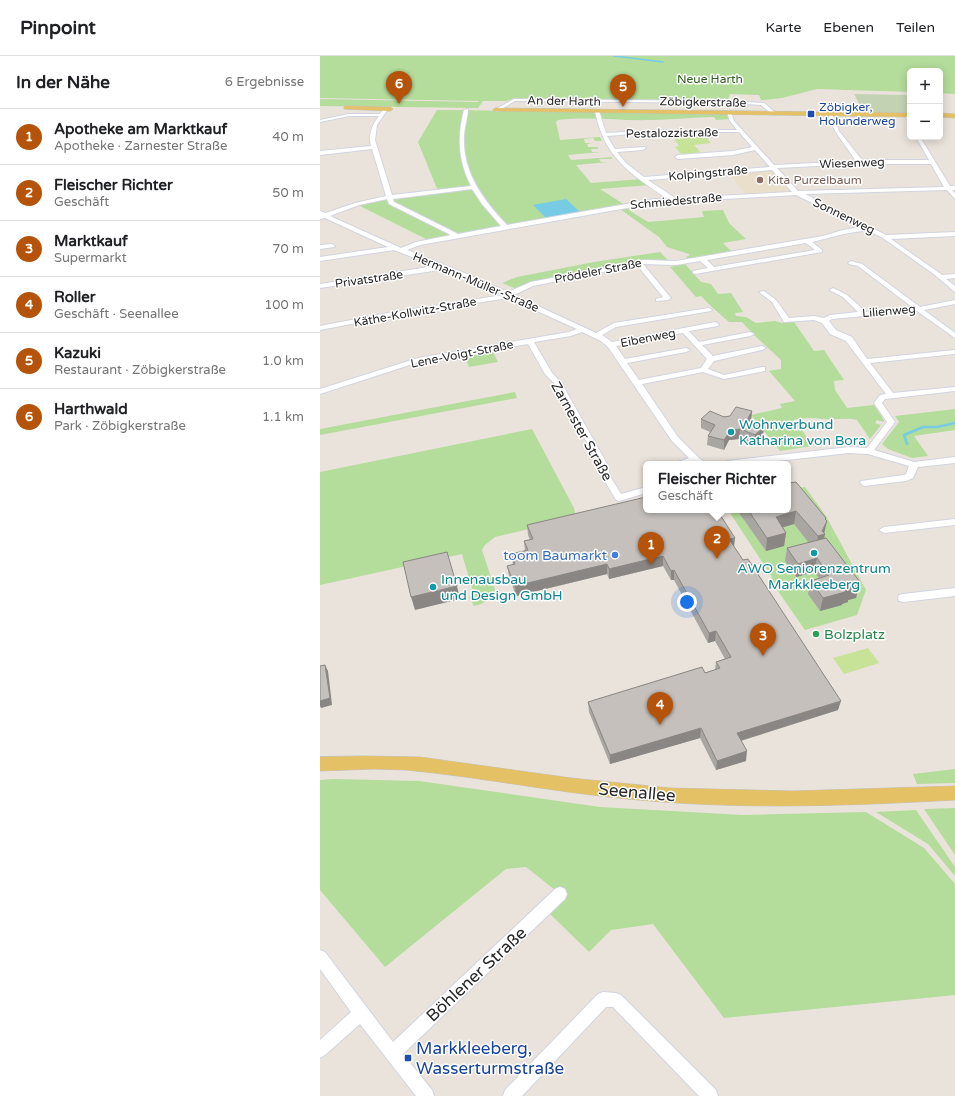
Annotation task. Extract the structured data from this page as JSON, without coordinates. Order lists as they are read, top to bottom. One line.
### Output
{"streets":{"main road":["Zöbigkerstraße","Seenallee"],"street":["An der Harth","Pestalozzistraße","Wiesenweg","Kolpingstraße","Schmiedestraße","Sonnenweg","Prödeler Straße","Privatstraße","Hermann-Müller-Straße","Lilienweg","Käthe-Kollwitz-Straße","Eibenweg","Lene-Voigt-Straße","Zarnester Straße","Böhlener Straße"]},"crossings":[["An der Harth","Zöbigkerstraße"],["Zöbigkerstraße","Sonnenweg"],["Pestalozzistraße","Sonnenweg"],["Wiesenweg","Kolpingstraße"],["Wiesenweg","Sonnenweg"],["Kolpingstraße","Sonnenweg"],["Schmiedestraße","Sonnenweg"],["Schmiedestraße","Hermann-Müller-Straße"],["Sonnenweg","Prödeler Straße"],["Prödeler Straße","Hermann-Müller-Straße"],["Prödeler Straße","Käthe-Kollwitz-Straße"],["Privatstraße","Hermann-Müller-Straße"],["Hermann-Müller-Straße","Käthe-Kollwitz-Straße"],["Hermann-Müller-Straße","Eibenweg"],["Hermann-Müller-Straße","Lene-Voigt-Straße"],["Lene-Voigt-Straße","Zarnester Straße"]],"parks":["Neue Harth"],"places":{"transit":["Zöbigker, Holunderweg","Markkleeberg, Wasserturmstraße"],"other":["Kita Purzelbaum","Wohnverbund Katharina von Bora","AWO Seniorenzentrum Markkleeberg","toom Baumarkt","Innenausbau und Design GmbH","Bolzplatz"]},"page":{"header":"Pinpoint","nav":["Karte","Ebenen","Teilen"],"heading":["In der Nähe","6 Ergebnisse"],"map_buttons":["+","−"],"pins":["6","5","2","1","3","4"],"list":[{"mark":"1","name":"Apotheke am Marktkauf","note":"Apotheke · Zarnester Straße","value":"40 m"},{"mark":"2","name":"Fleischer Richter","note":"Geschäft","value":"50 m"},{"mark":"3","name":"Marktkauf","note":"Supermarkt","value":"70 m"},{"mark":"4","name":"Roller","note":"Geschäft · Seenallee","value":"100 m"},{"mark":"5","name":"Kazuki","note":"Restaurant · Zöbigkerstraße","value":"1.0 km"},{"mark":"6","name":"Harthwald","note":"Park · Zöbigkerstraße","value":"1.1 km"}],"popup":["Fleischer Richter","Geschäft"]}}
